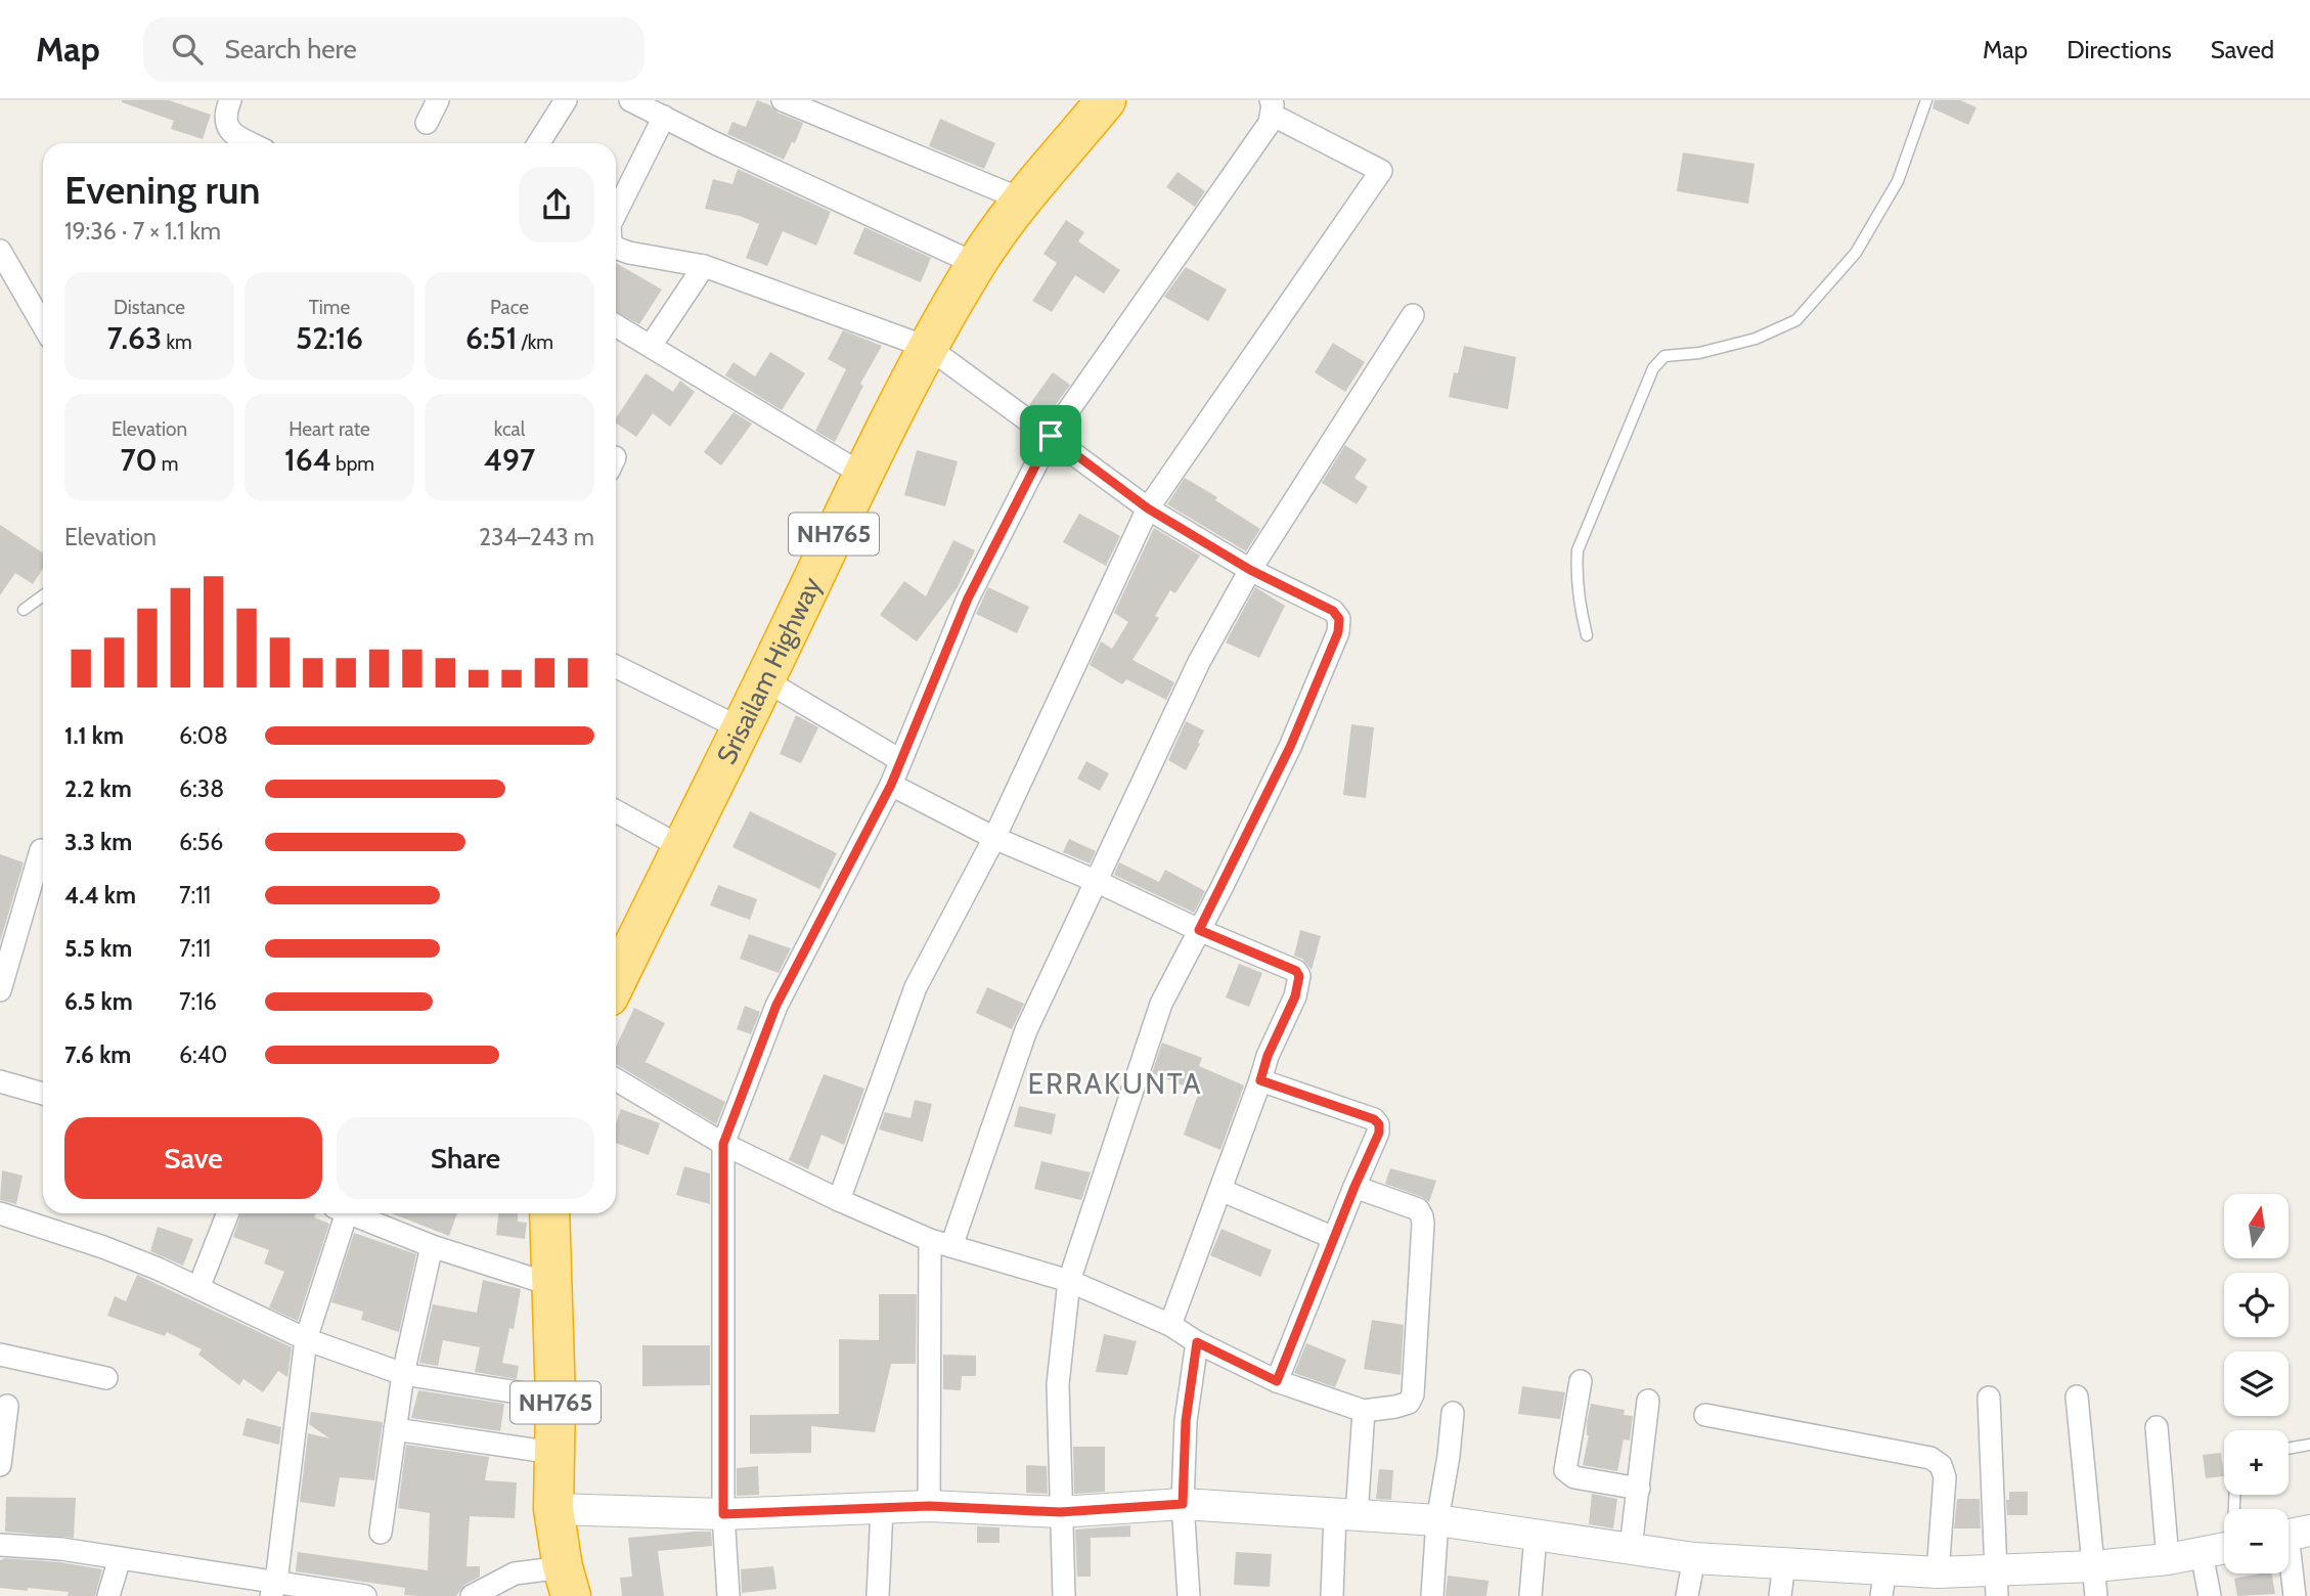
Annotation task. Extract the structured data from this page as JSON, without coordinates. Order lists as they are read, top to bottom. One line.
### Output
{"streets":{"highway":["NH765","Srisailam Highway"]},"districts":["ERRAKUNTA"],"north":"top","page":{"header":"Map","search":"Search here","nav":["Map","Directions","Saved"],"heading":["Evening run","19:36 · 7 × 1.1 km"],"stats":[["Distance","7.63 km"],["Time","52:16"],["Pace","6:51 /km"],["Elevation","70 m"],["Heart rate","164 bpm"],["kcal","497"]],"chart":["Elevation","234–243 m"],"list":[{"name":"1.1 km","note":"6:08"},{"name":"2.2 km","note":"6:38"},{"name":"3.3 km","note":"6:56"},{"name":"4.4 km","note":"7:11"},{"name":"5.5 km","note":"7:11"},{"name":"6.5 km","note":"7:16"},{"name":"7.6 km","note":"6:40"}],"buttons":["Save","Share"],"map_buttons":["+","−"]}}
